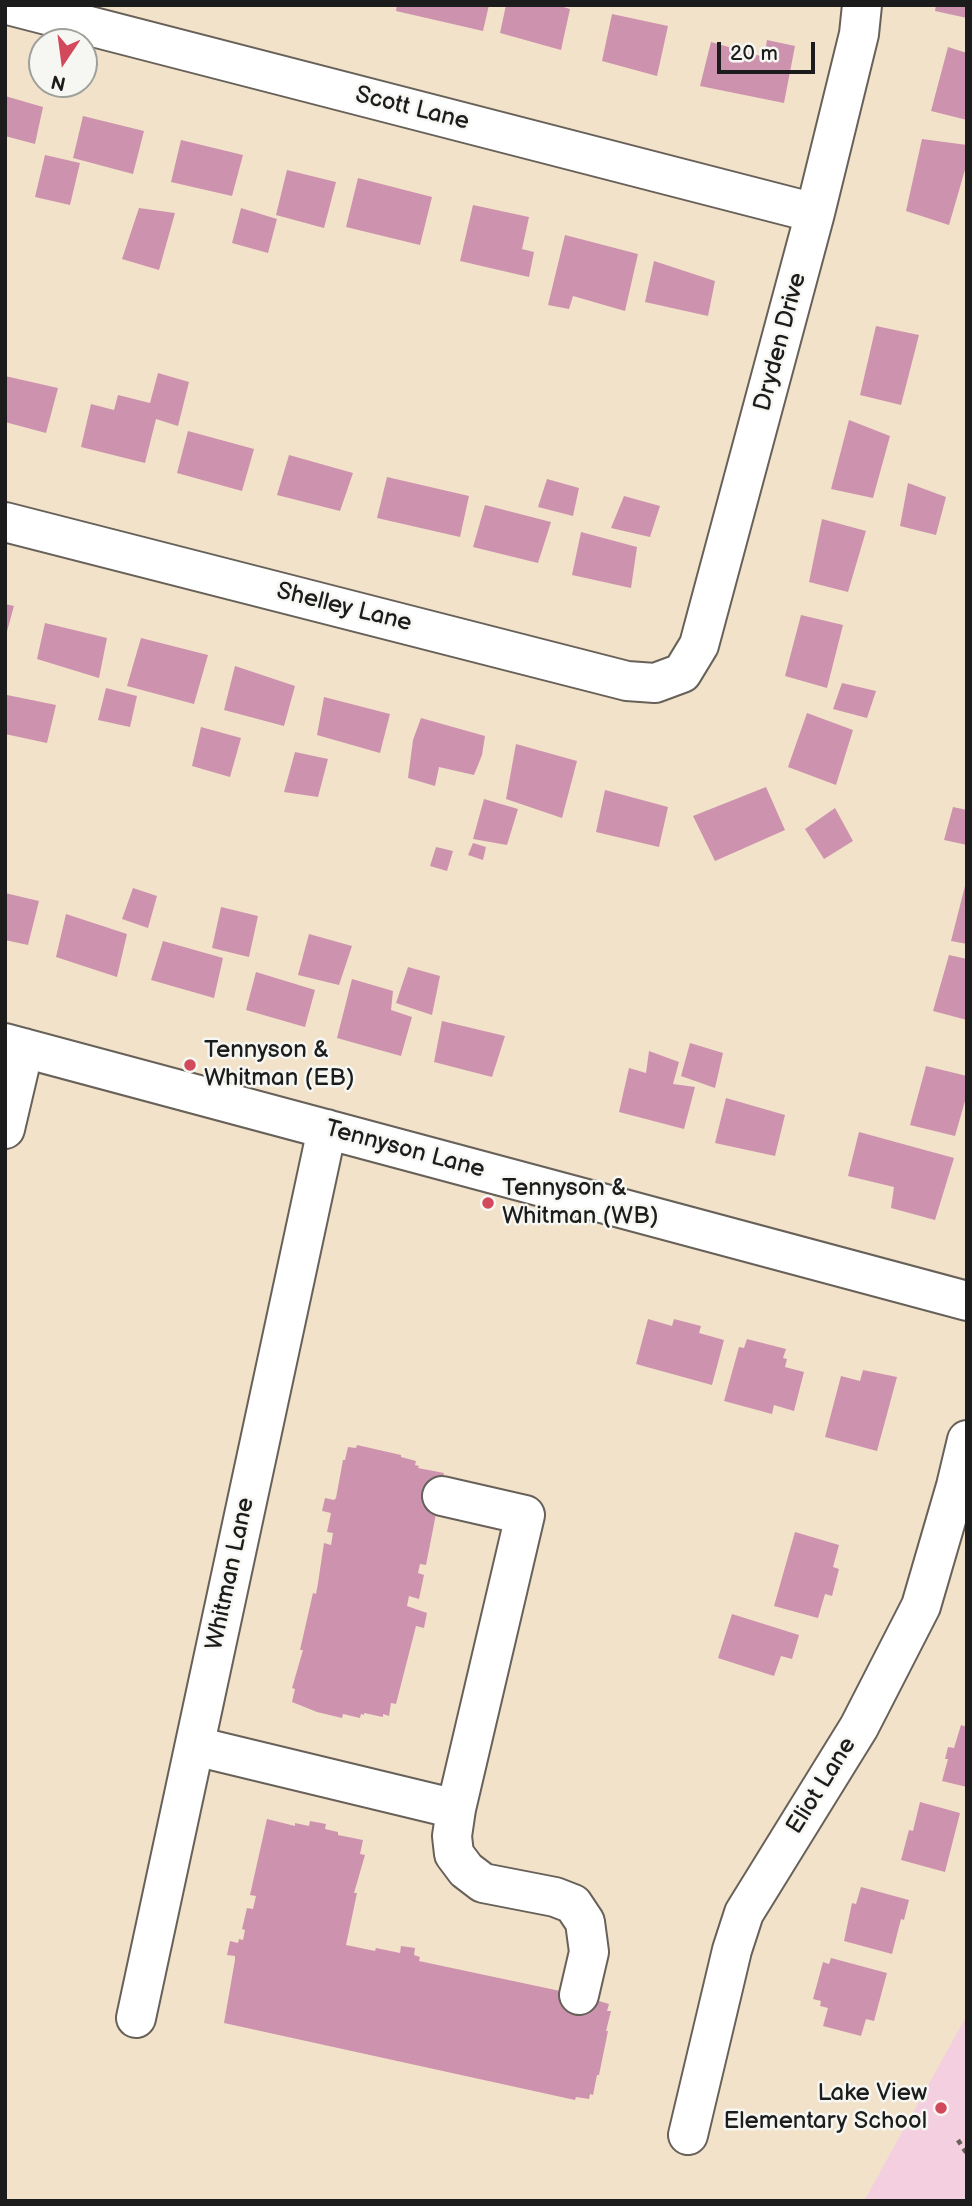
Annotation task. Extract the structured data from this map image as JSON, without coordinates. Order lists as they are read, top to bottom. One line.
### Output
{"streets":{"street":["Scott Lane","Dryden Drive","Shelley Lane","Tennyson Lane","Whitman Lane","Eliot Lane"]},"crossings":[["Scott Lane","Dryden Drive"],["Dryden Drive","Shelley Lane"],["Tennyson Lane","Whitman Lane"]],"places":["Tennyson & Whitman (EB)","Tennyson & Whitman (WB)","Lake View Elementary School"],"scale_bar":"20 m","north":"bottom"}
